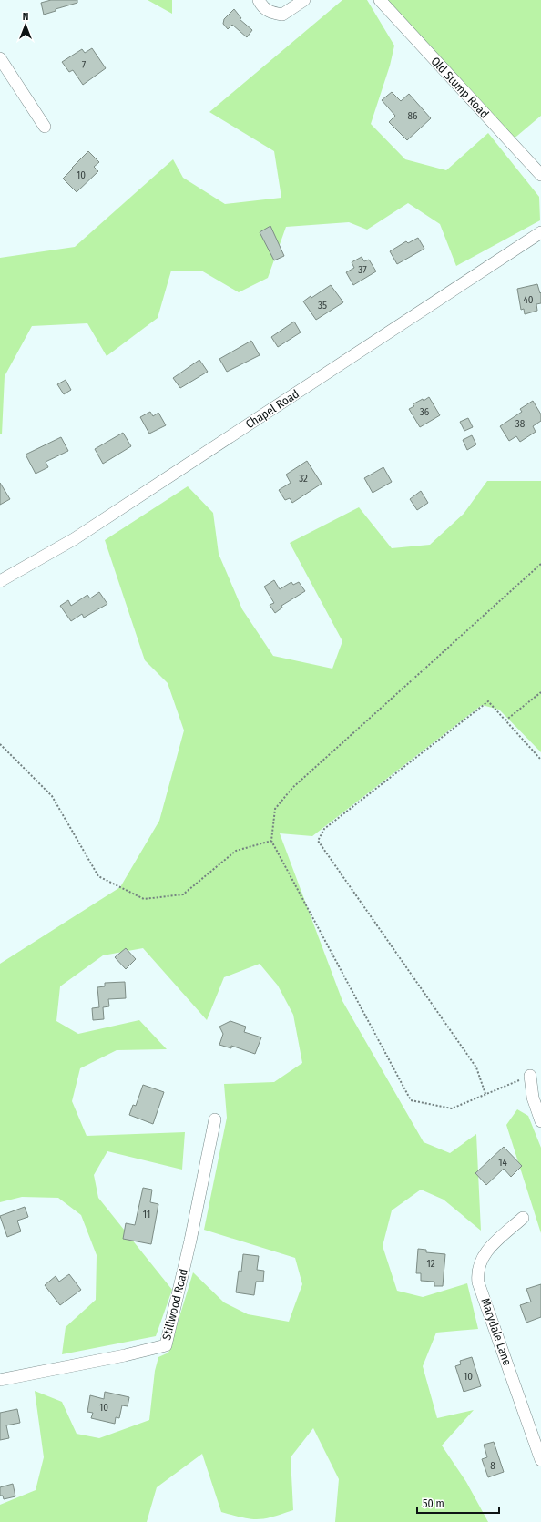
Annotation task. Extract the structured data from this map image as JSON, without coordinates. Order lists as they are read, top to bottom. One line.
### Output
{"streets":{"street":["Old Stump Road","Chapel Road","Stillwood Road","Marydale Lane"]},"house_numbers":["7","86","10","37","40","35","36","38","32","14","11","12","10","10","8"],"scale_bar":"50 m","north":"top"}
